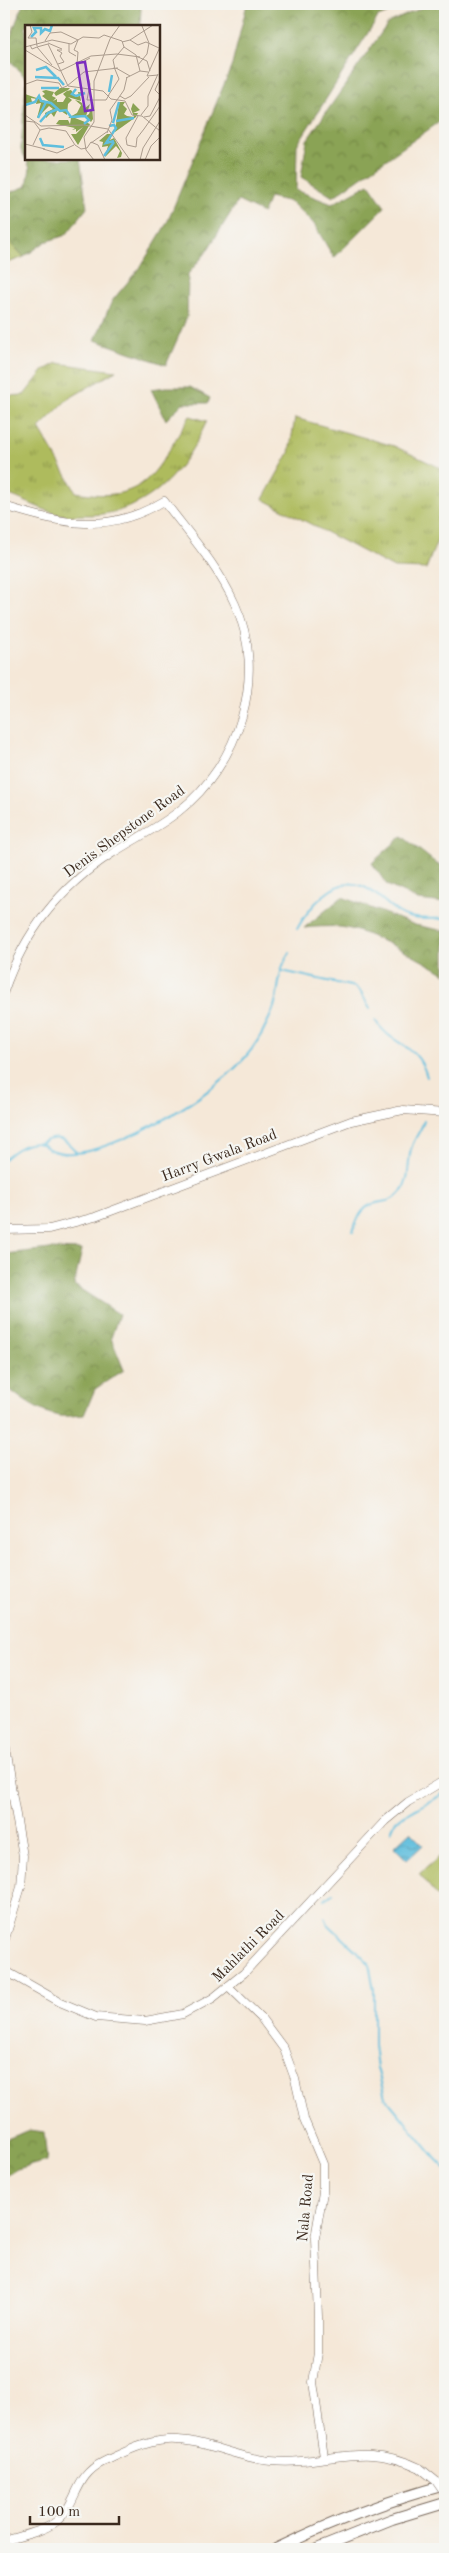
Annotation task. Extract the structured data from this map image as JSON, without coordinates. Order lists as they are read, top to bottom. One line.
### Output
{"streets":{"street":["Denis Shepstone Road","Harry Gwala Road","Mahlathi Road","Nala Road"]},"crossings":[["Mahlathi Road","Nala Road"]],"scale_bar":"100 m"}
